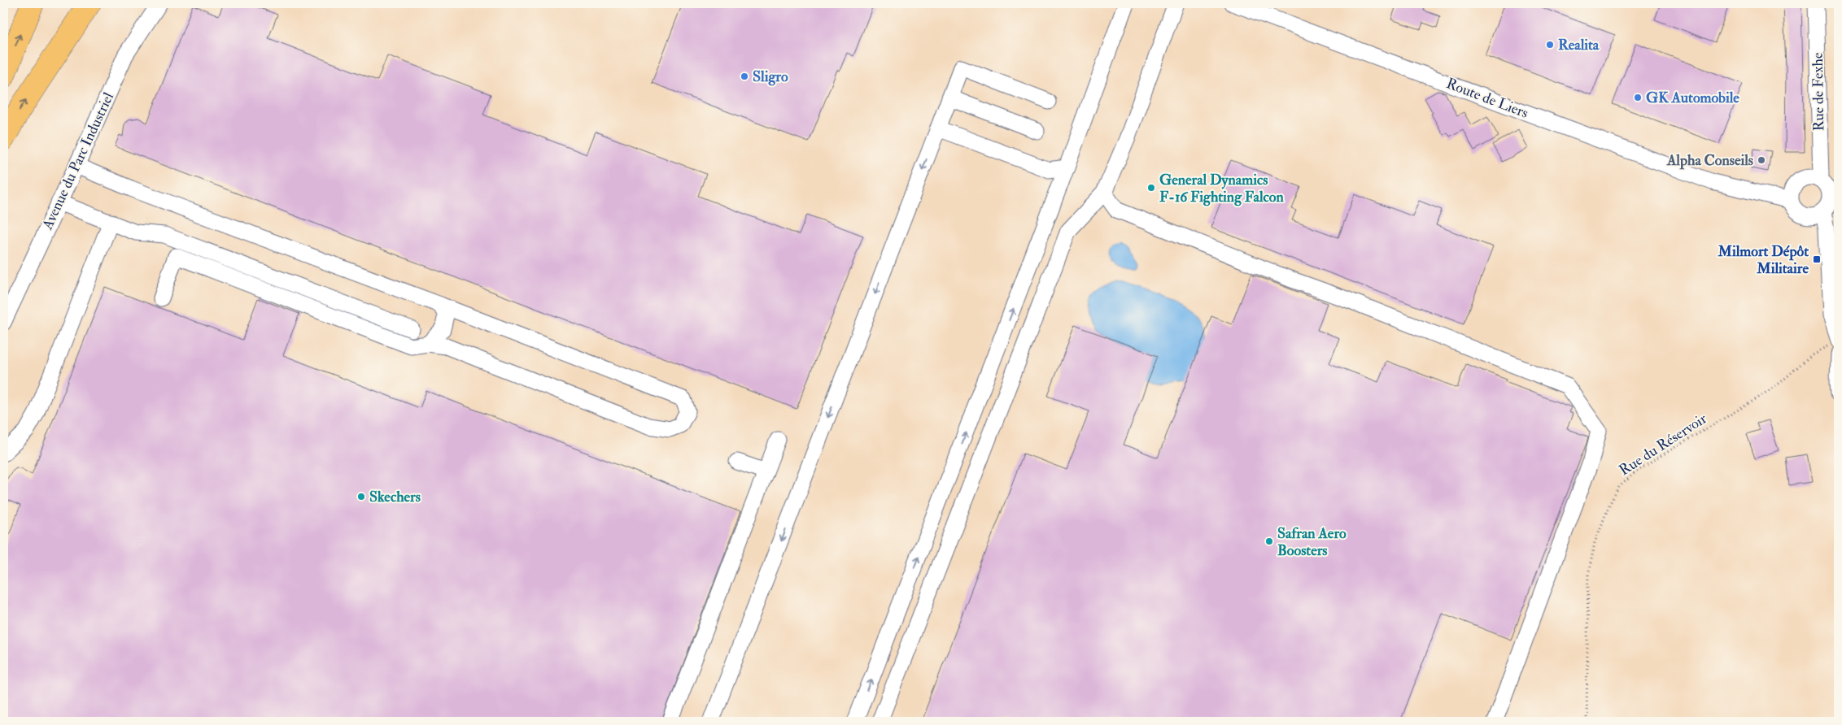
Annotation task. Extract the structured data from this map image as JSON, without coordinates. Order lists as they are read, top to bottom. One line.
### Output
{"streets":{"street":["Rue de Fexhe","Route de Liers","Avenue du Parc Industriel"],"path":["Rue du Réservoir"]},"crossings":[["Rue de Fexhe","Route de Liers"]],"places":{"other":["Realita","Sligro","GK Automobile","Alpha Conseils","General Dynamics F-16 Fighting Falcon","Skechers","Safran Aero Boosters"],"transit":["Milmort Dépôt Militaire"]}}
